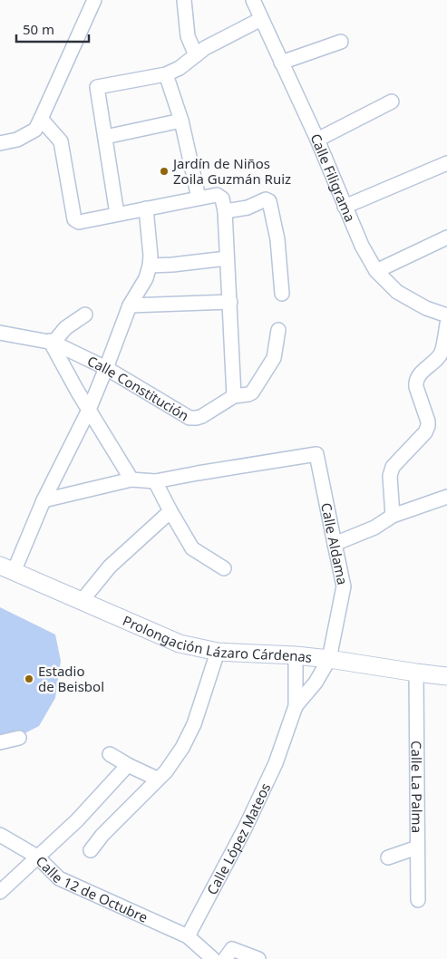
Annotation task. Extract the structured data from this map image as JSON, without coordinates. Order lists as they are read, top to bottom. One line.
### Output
{"streets":{"main road":["Prolongación Lázaro Cárdenas"],"street":["Calle Filigrama","Calle Constitución","Calle Aldama","Calle La Palma","Calle López Mateos","Calle 12 de Octubre"]},"crossings":[["Calle Aldama","Prolongación Lázaro Cárdenas"],["Calle Aldama","Calle López Mateos"],["Prolongación Lázaro Cárdenas","Calle La Palma"],["Prolongación Lázaro Cárdenas","Calle López Mateos"],["Calle López Mateos","Calle 12 de Octubre"]],"places":["Jardín de Niños Zoila Guzmán Ruiz","Estadio de Beisbol"],"scale_bar":"50 m"}
